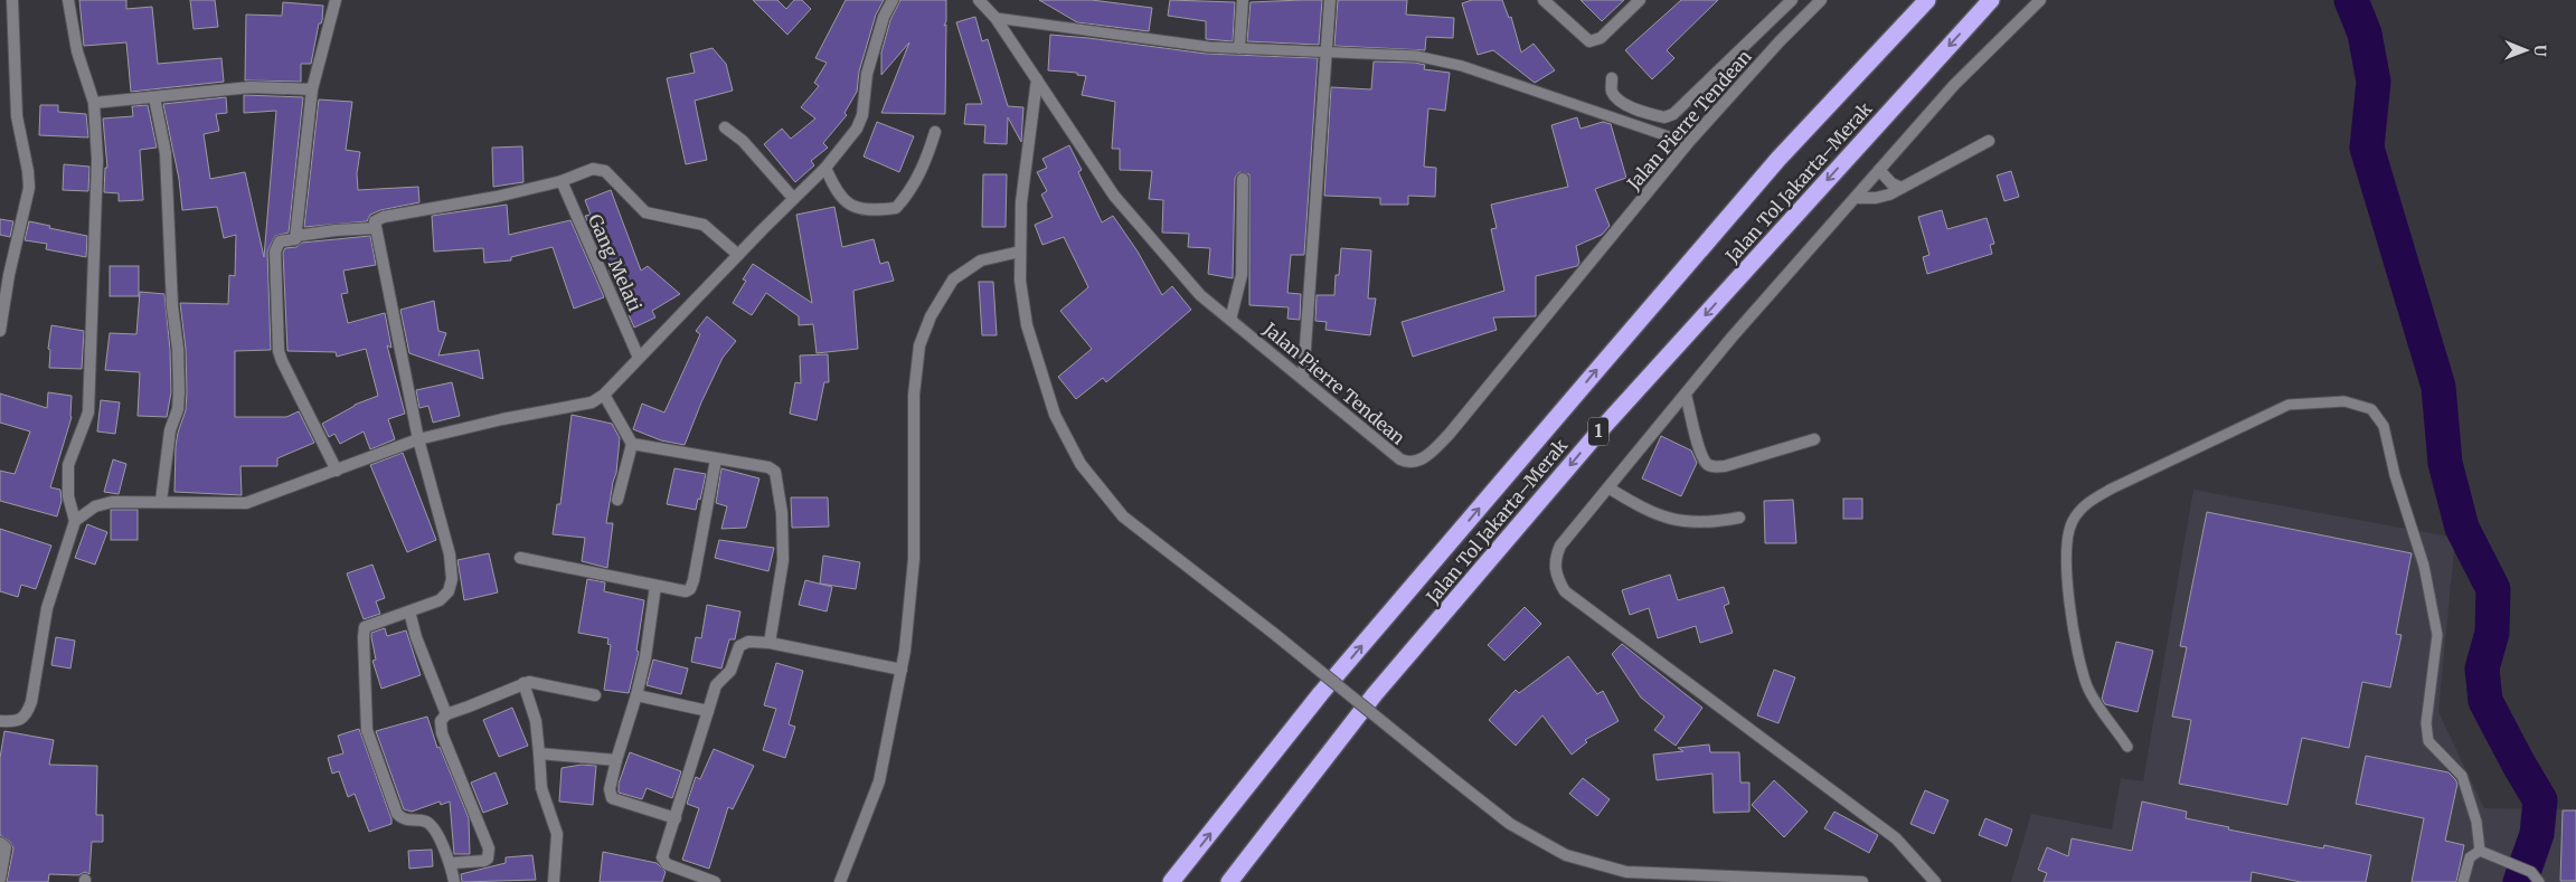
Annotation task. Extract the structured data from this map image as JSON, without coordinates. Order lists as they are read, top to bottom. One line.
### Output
{"streets":{"highway":["Jalan Tol Jakarta–Merak","1"],"street":["Jalan Pierre Tendean","Gang Melati"]},"north":"right"}
